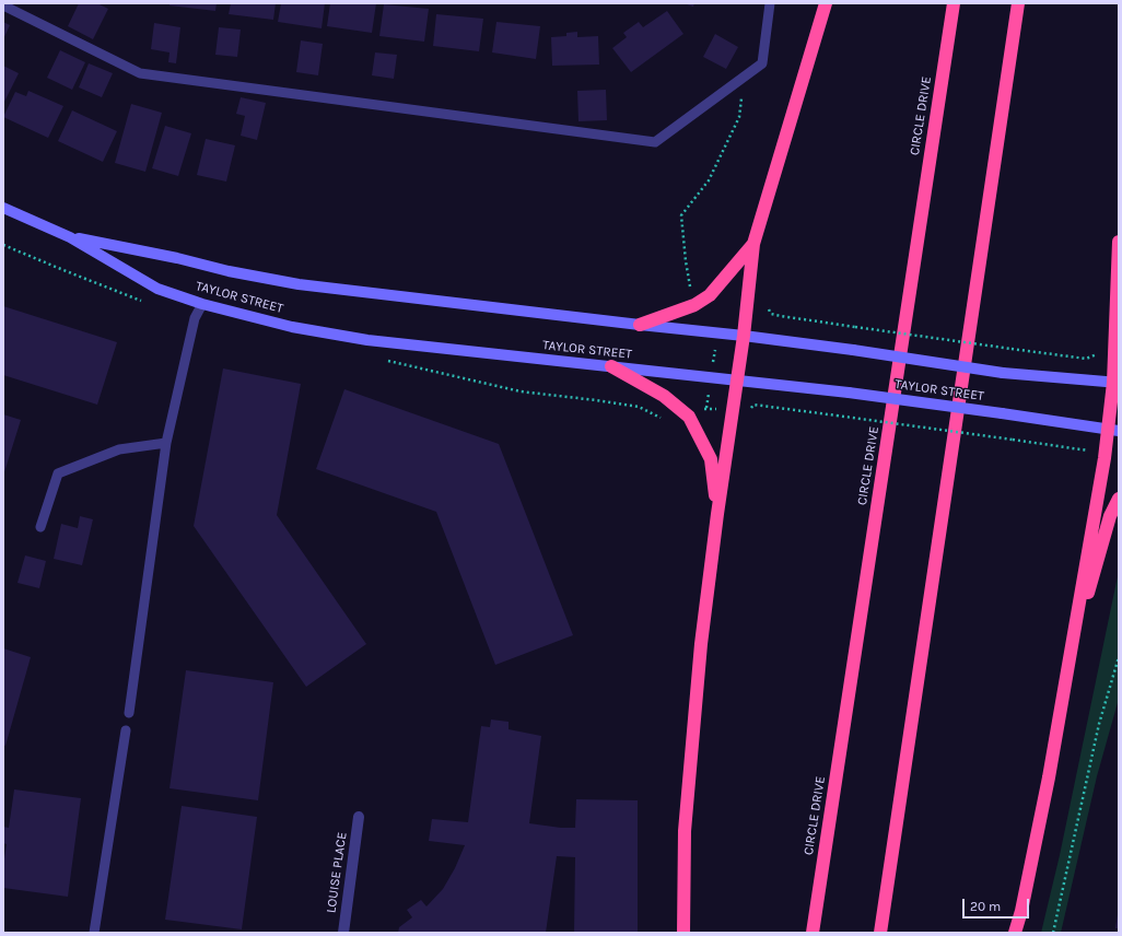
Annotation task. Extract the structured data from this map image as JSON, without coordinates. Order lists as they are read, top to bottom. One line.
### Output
{"streets":{"highway":["CIRCLE DRIVE"],"main road":["TAYLOR STREET"],"street":["LOUISE PLACE"]},"scale_bar":"20 m"}
